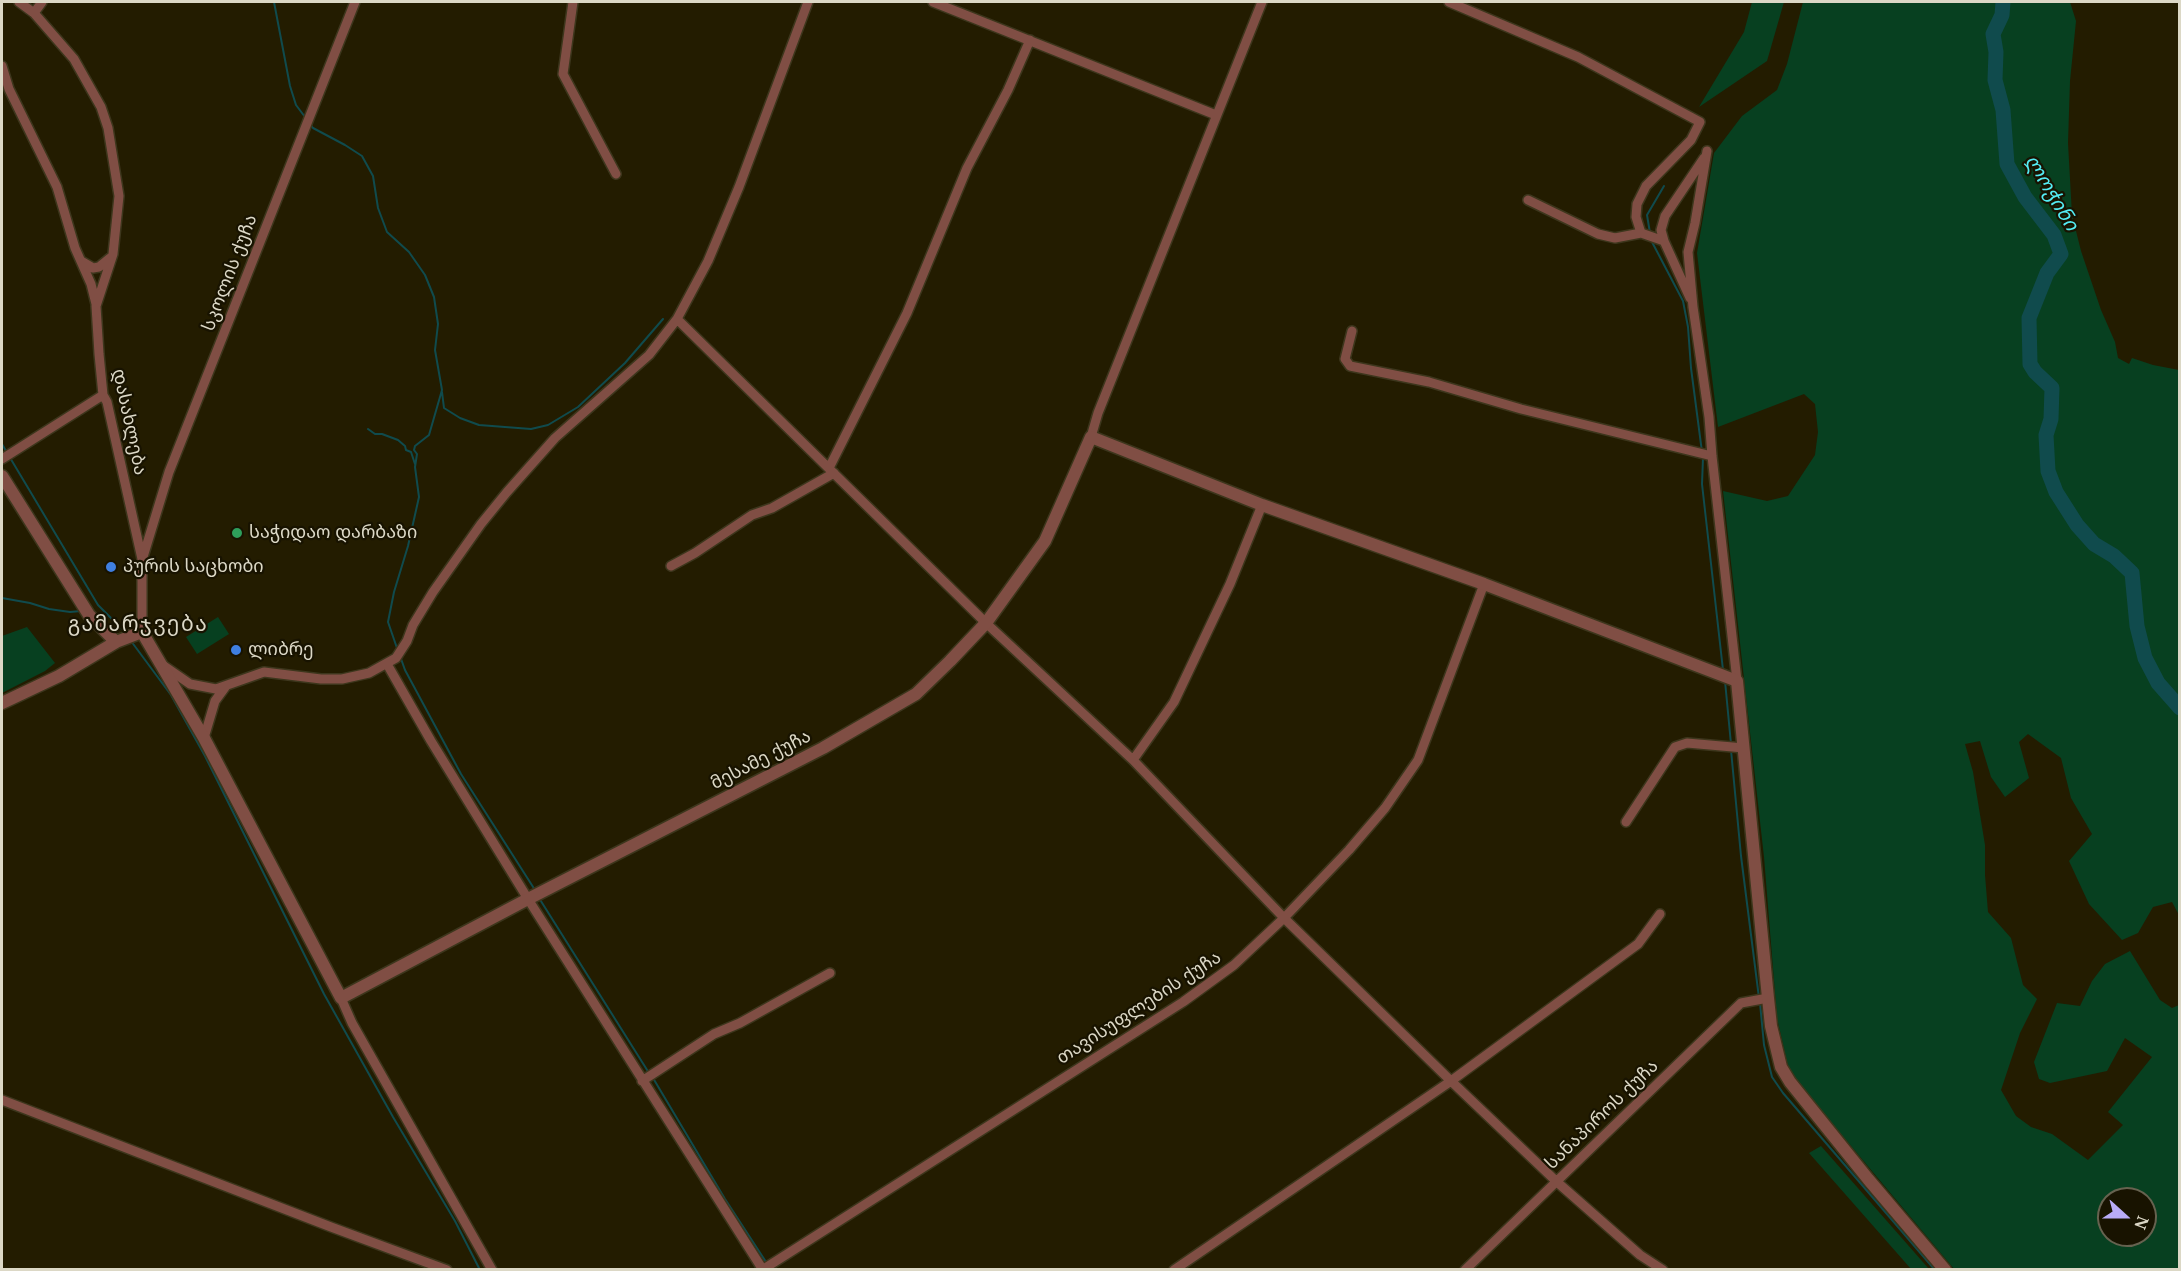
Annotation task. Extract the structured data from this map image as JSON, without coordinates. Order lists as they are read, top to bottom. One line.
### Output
{"streets":{"street":["სკოლის ქუჩა","დასახლება","მესამე ქუჩა","თავისუფლების ქუჩა","სანაპიროს ქუჩა"]},"crossings":[["სკოლის ქუჩა","დასახლება"]],"districts":["გამარჯვება"],"water":["ლოჭინი"],"places":["საჭიდაო დარბაზი","პურის საცხობი","ლიბრე"],"north":"right"}
